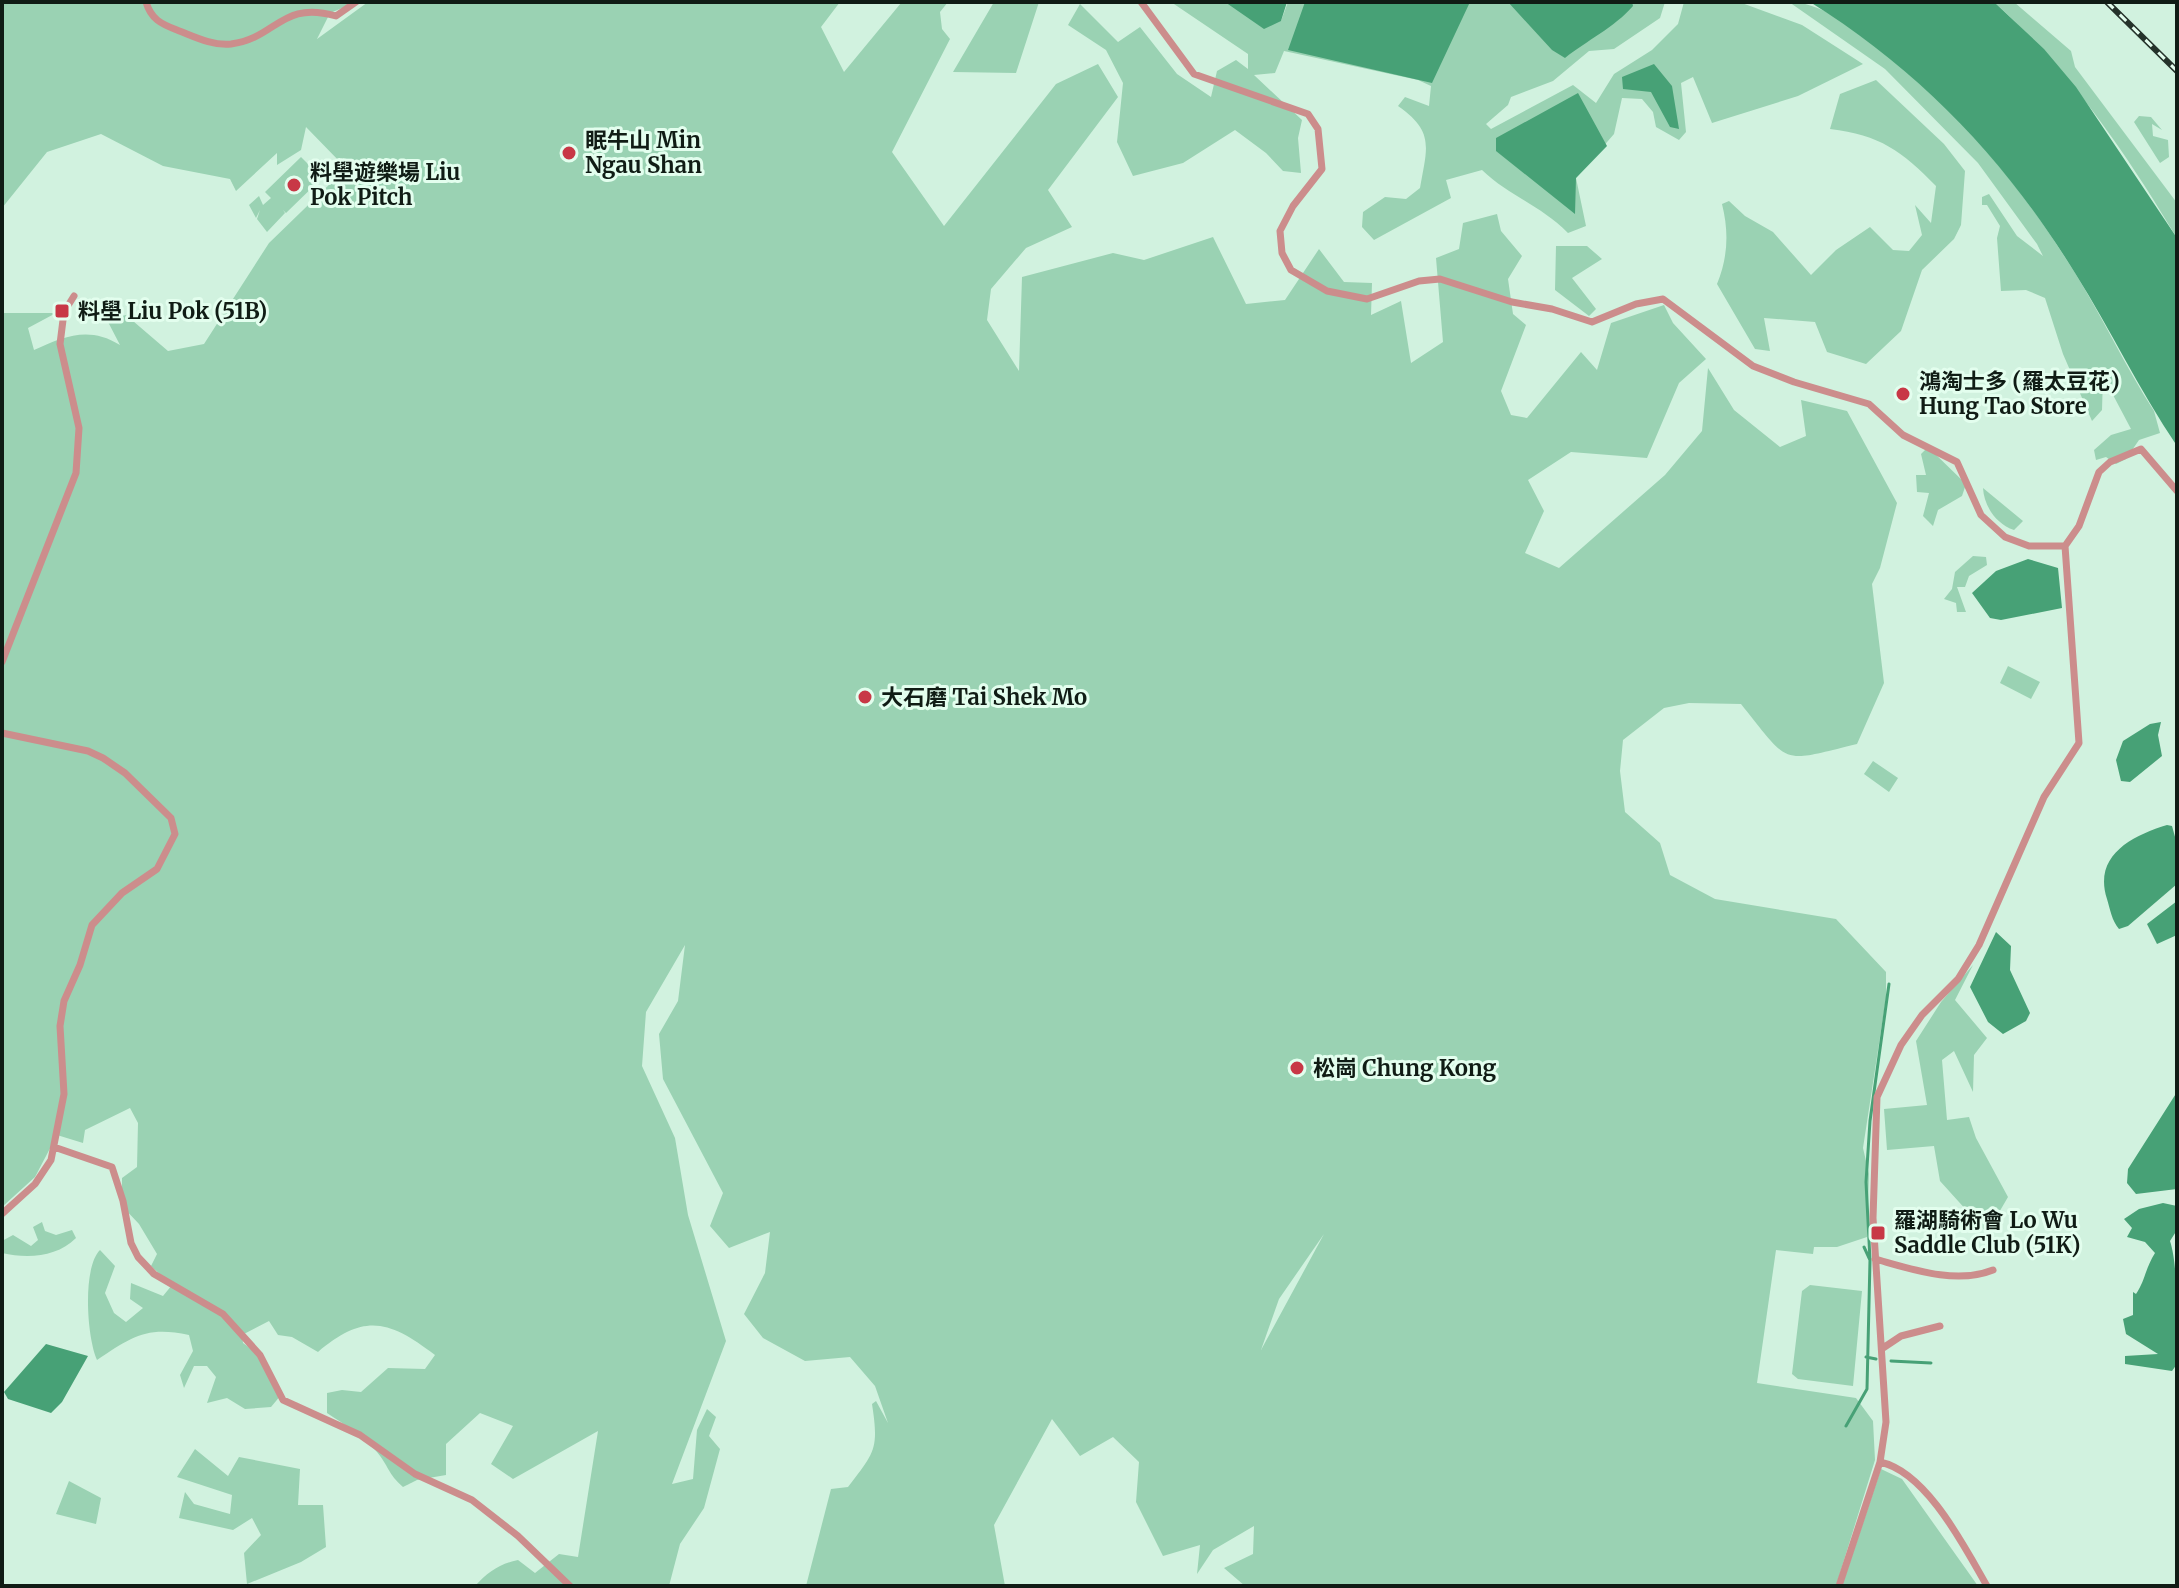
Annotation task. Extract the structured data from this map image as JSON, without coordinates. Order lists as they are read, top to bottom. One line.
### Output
{"places":{"other":["眠牛山 Min Ngau Shan","料壆遊樂場 Liu Pok Pitch","鴻淘士多 (羅太豆花) Hung Tao Store","大石磨 Tai Shek Mo","松崗 Chung Kong"],"transit":["料壆 Liu Pok (51B)","羅湖騎術會 Lo Wu Saddle Club (51K)"]}}
